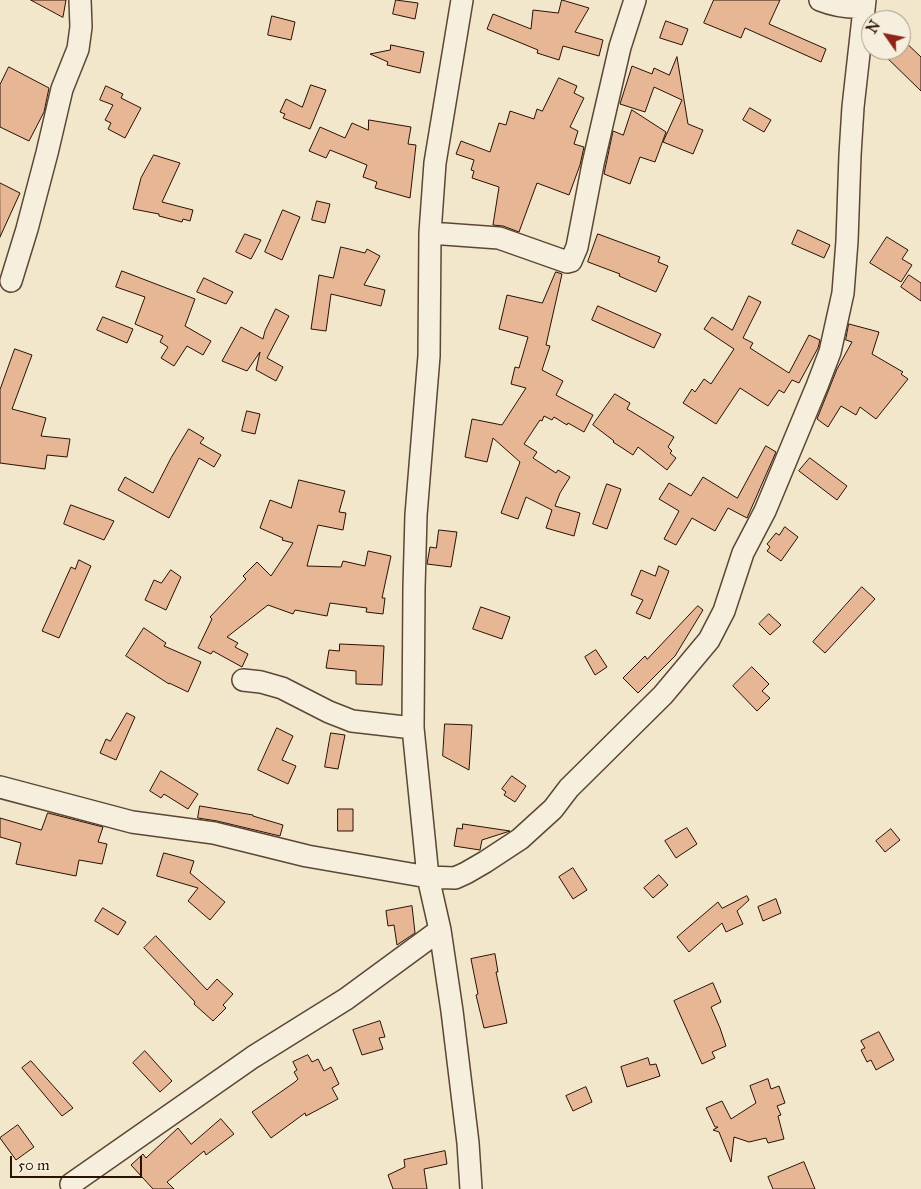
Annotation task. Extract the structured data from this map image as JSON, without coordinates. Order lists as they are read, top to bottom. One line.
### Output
{"scale_bar":"50 m","north":"top left"}
